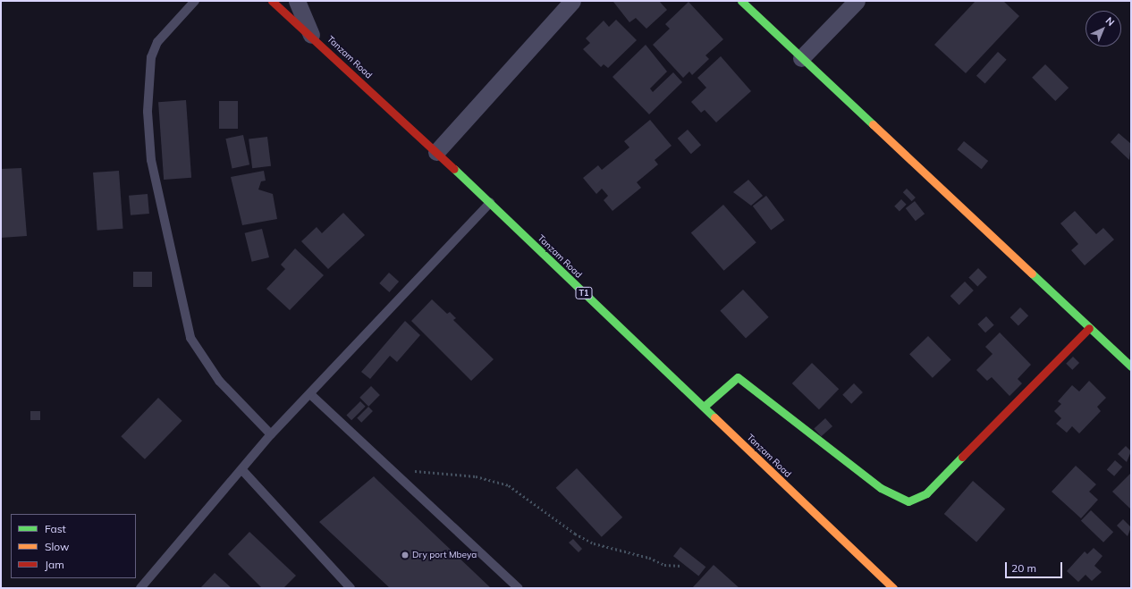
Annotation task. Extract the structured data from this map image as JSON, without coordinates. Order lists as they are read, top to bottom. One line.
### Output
{"streets":{"main road":["Tanzam Road","T1"]},"places":["Dry port Mbeya"],"legend":["Fast","Slow","Jam"],"scale_bar":"20 m","north":"top right"}
